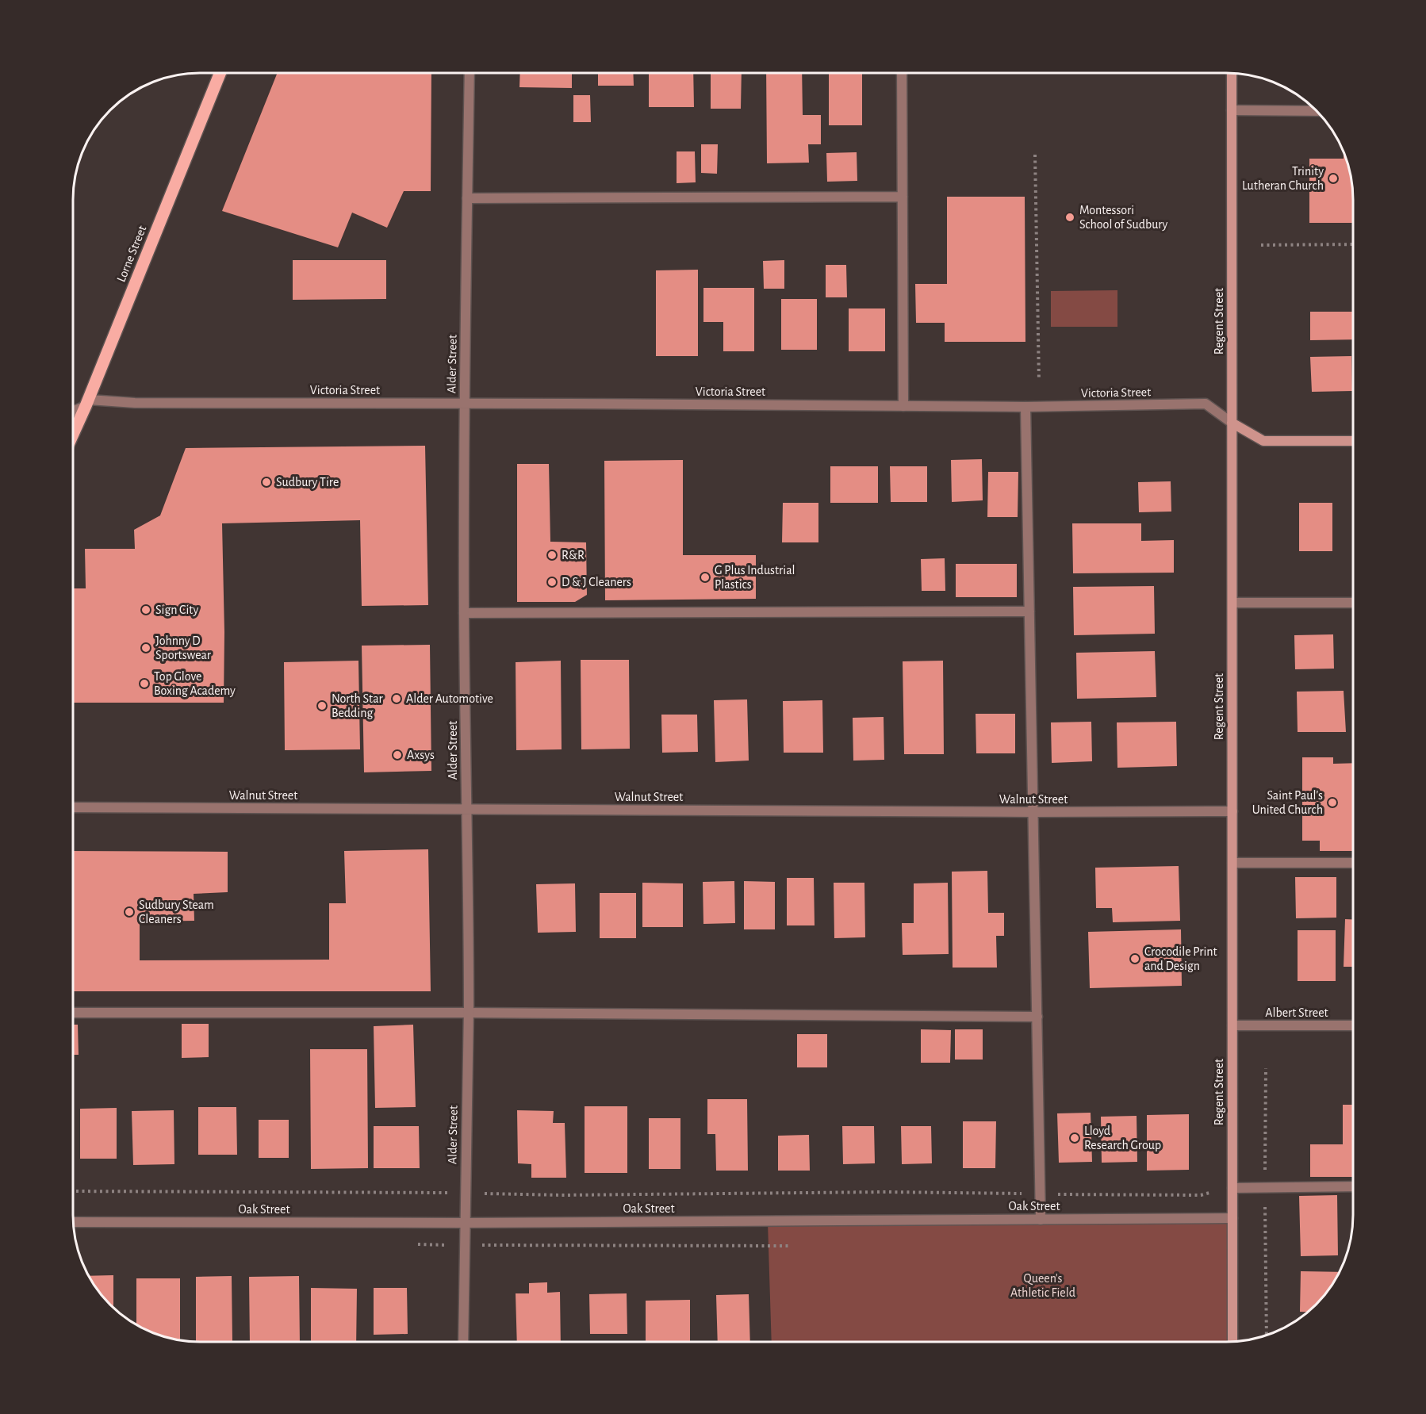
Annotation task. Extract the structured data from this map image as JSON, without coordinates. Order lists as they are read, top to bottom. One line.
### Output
{"streets":{"main road":["Lorne Street","Regent Street","Victoria Street"],"street":["Alder Street","Walnut Street","Albert Street","Oak Street"]},"crossings":[["Lorne Street","Victoria Street"],["Regent Street","Victoria Street"],["Regent Street","Walnut Street"],["Regent Street","Albert Street"],["Regent Street","Oak Street"],["Alder Street","Victoria Street"],["Alder Street","Walnut Street"],["Alder Street","Oak Street"]],"parks":["Queen's Athletic Field"],"places":["Trinity Lutheran Church","Montessori School of Sudbury","Sudbury Tire","R&R","G Plus Industrial Plastics","D & J Cleaners","Sign City","Johnny D Sportswear","Top Glove Boxing Academy","Alder Automotive","North Star Bedding","Axsys","Saint Paul's United Church","Sudbury Steam Cleaners","Crocodile Print and Design","Lloyd Research Group"]}
